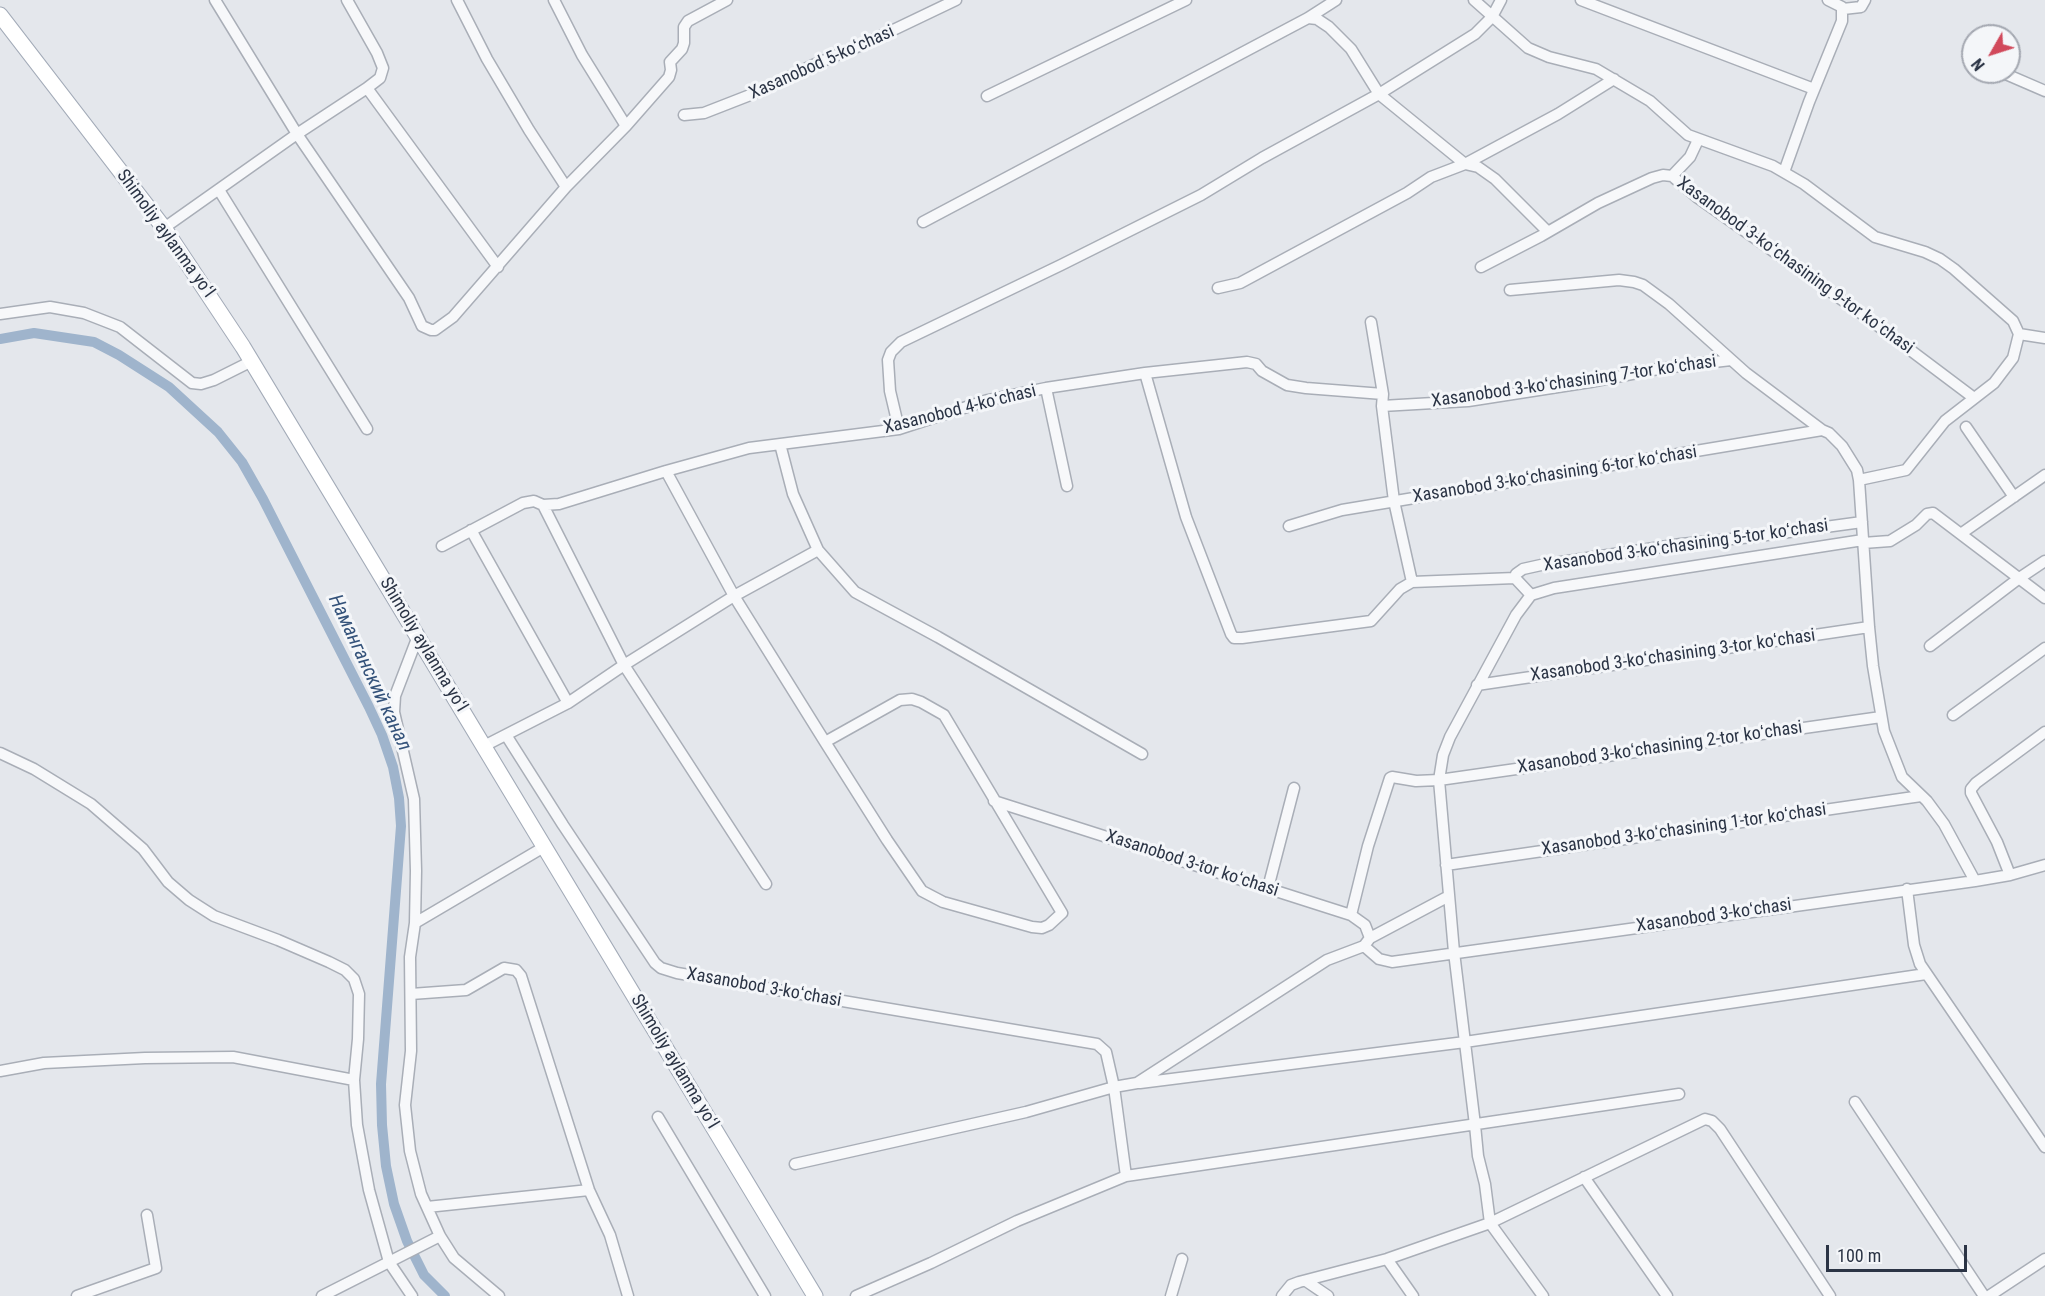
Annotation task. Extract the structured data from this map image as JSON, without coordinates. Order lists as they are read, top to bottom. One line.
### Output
{"streets":{"main road":["Shimoliy aylanma yoʻl"],"street":["Xasanobod 5-koʻchasi","Xasanobod 3-koʻchasining 9-tor koʻchasi","Xasanobod 3-koʻchasining 7-tor koʻchasi","Xasanobod 4-koʻchasi","Xasanobod 3-koʻchasining 6-tor koʻchasi","Xasanobod 3-koʻchasining 5-tor koʻchasi","Xasanobod 3-koʻchasining 3-tor koʻchasi","Xasanobod 3-koʻchasining 2-tor koʻchasi","Xasanobod 3-koʻchasining 1-tor koʻchasi","Xasanobod 3-tor koʻchasi","Xasanobod 3-koʻchasi"]},"crossings":[["Xasanobod 3-koʻchasining 2-tor koʻchasi","Xasanobod 3-tor koʻchasi"]],"water":["Наманганский канал"],"scale_bar":"100 m","north":"bottom left"}
